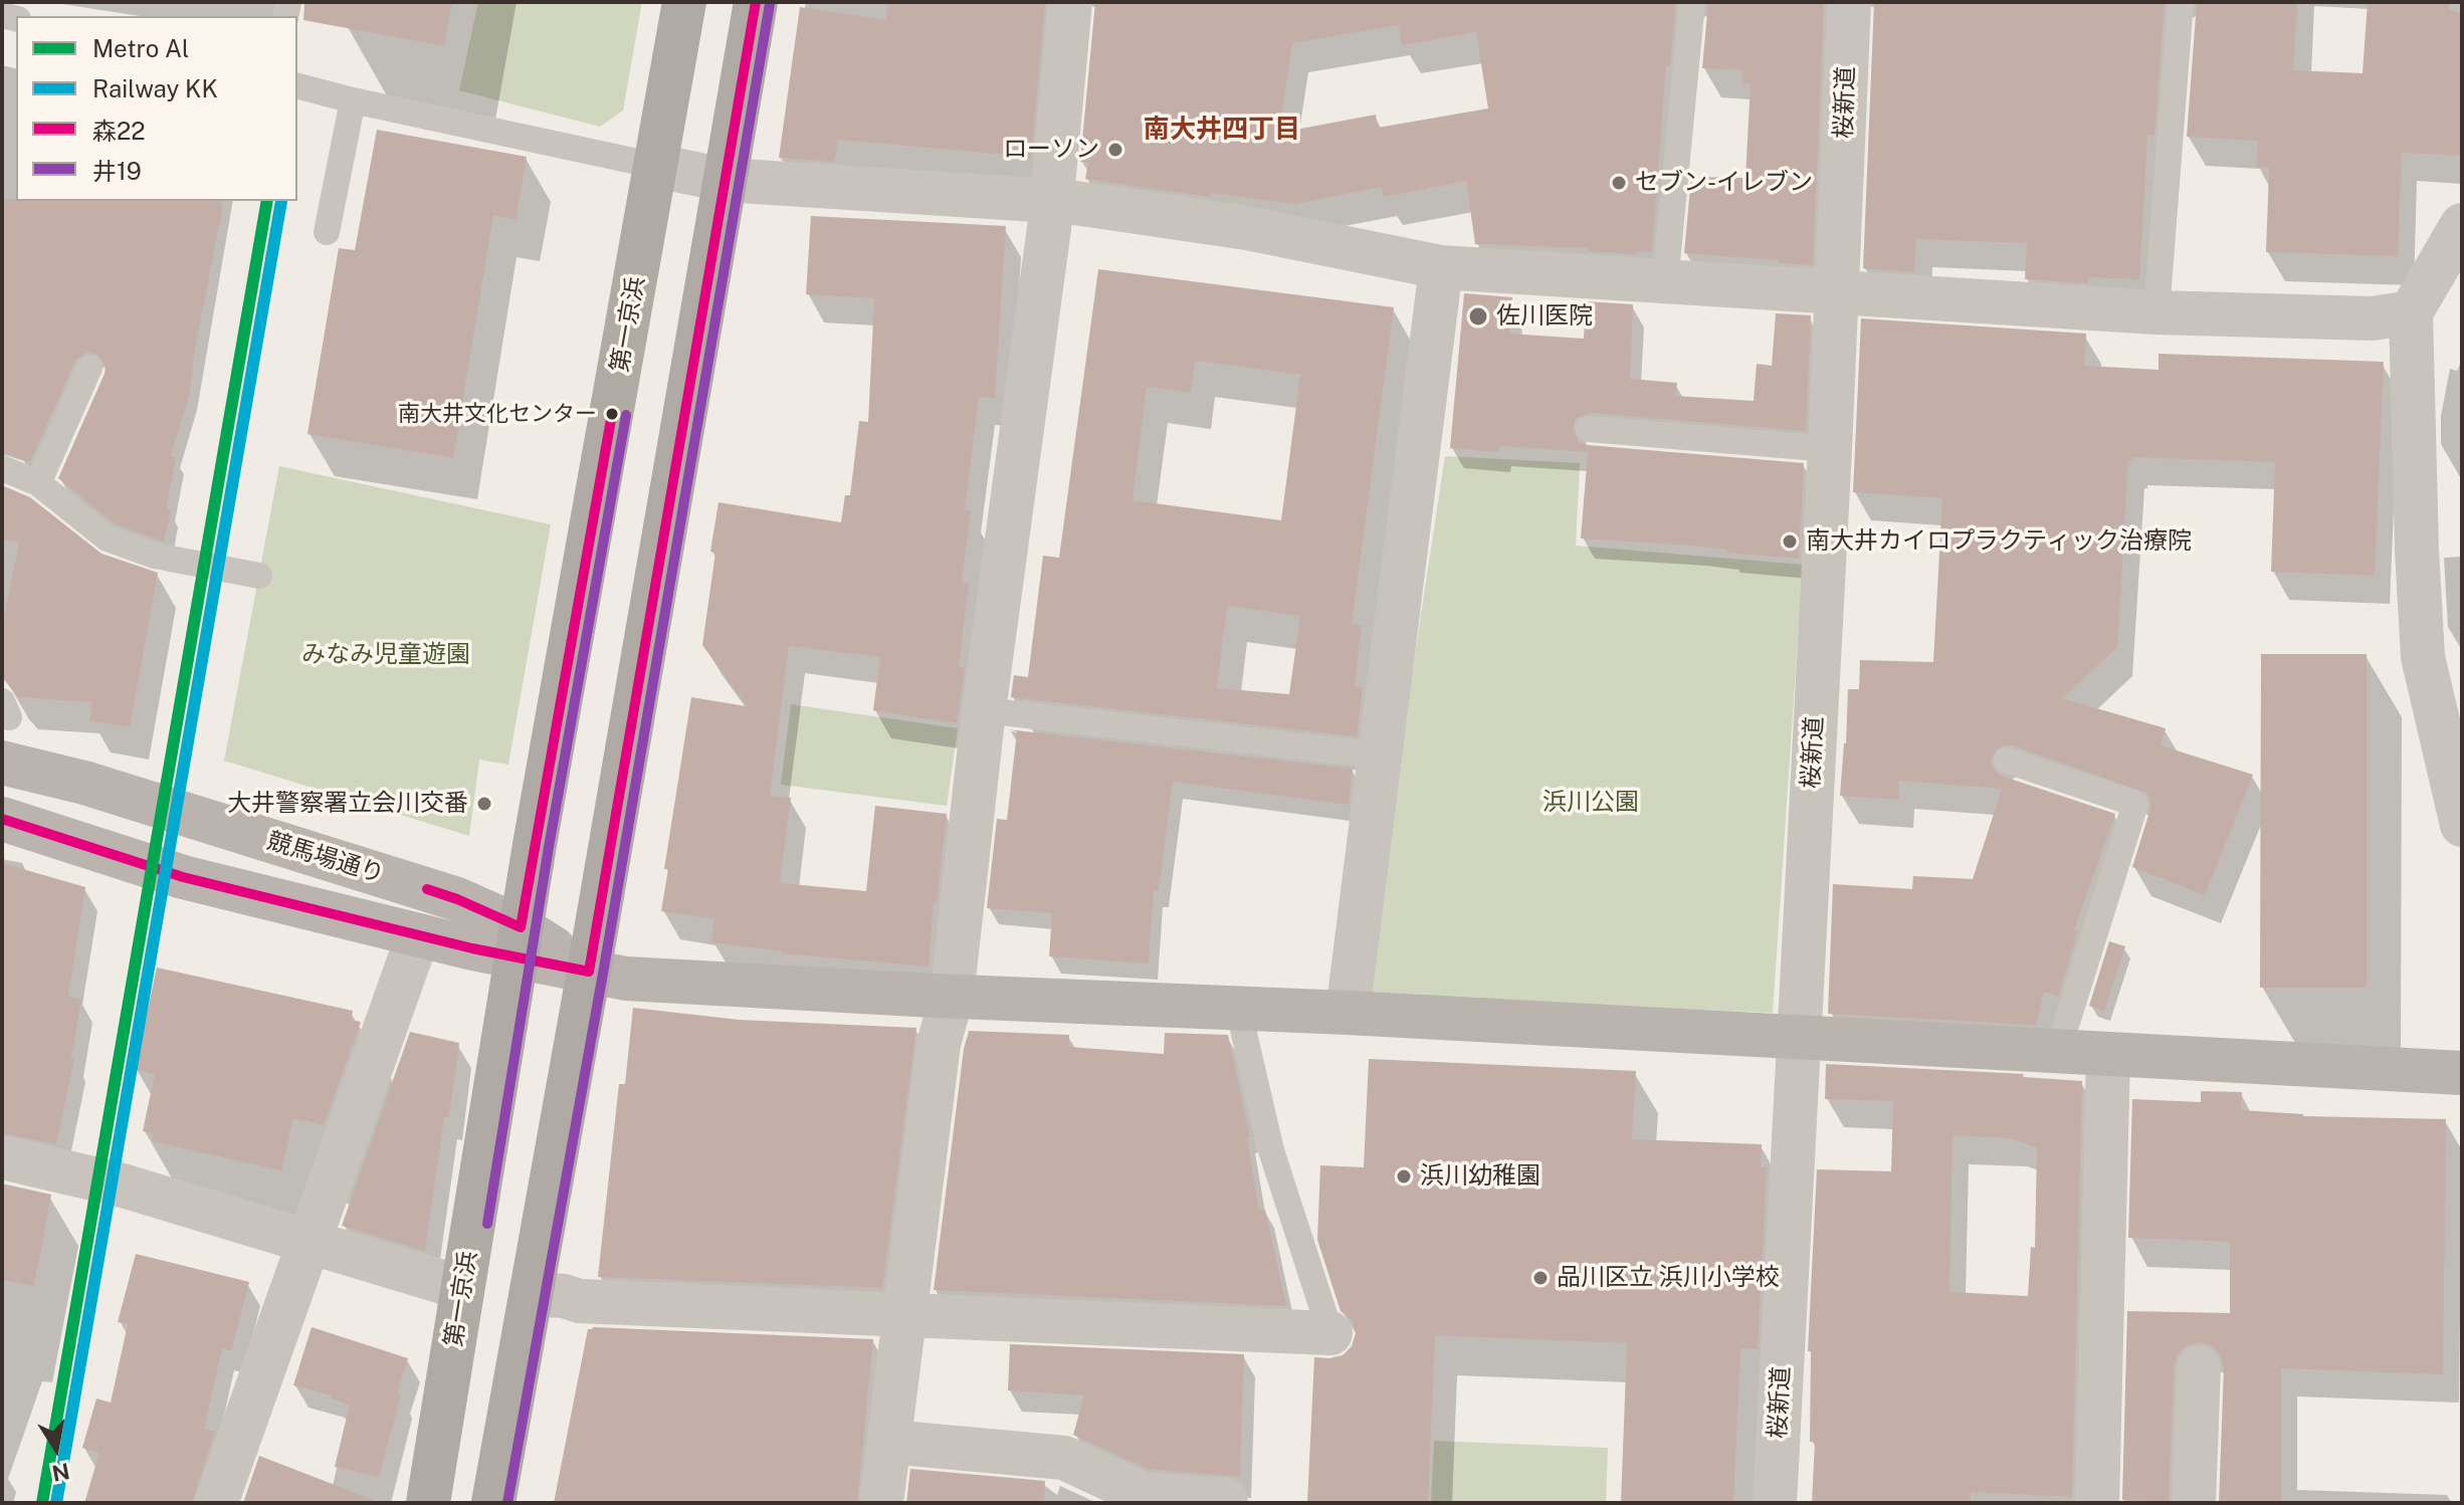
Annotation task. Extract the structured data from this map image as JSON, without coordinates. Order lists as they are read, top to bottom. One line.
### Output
{"streets":{"highway":["第一京浜"],"street":["桜新道","競馬場通り"]},"crossings":[["第一京浜","競馬場通り"]],"districts":["南大井四丁目"],"parks":["みなみ児童遊園","浜川公園"],"places":["ローソン","セブン-イレブン","佐川医院","南大井文化センター","南大井カイロプラクティック治療院","大井警察署立会川交番","浜川幼稚園","品川区立 浜川小学校"],"lines":["transit line 森22","transit line 井19","metro line Al","rail line KK"],"legend":["Metro Al","Railway KK","森22","井19"],"north":"bottom"}
